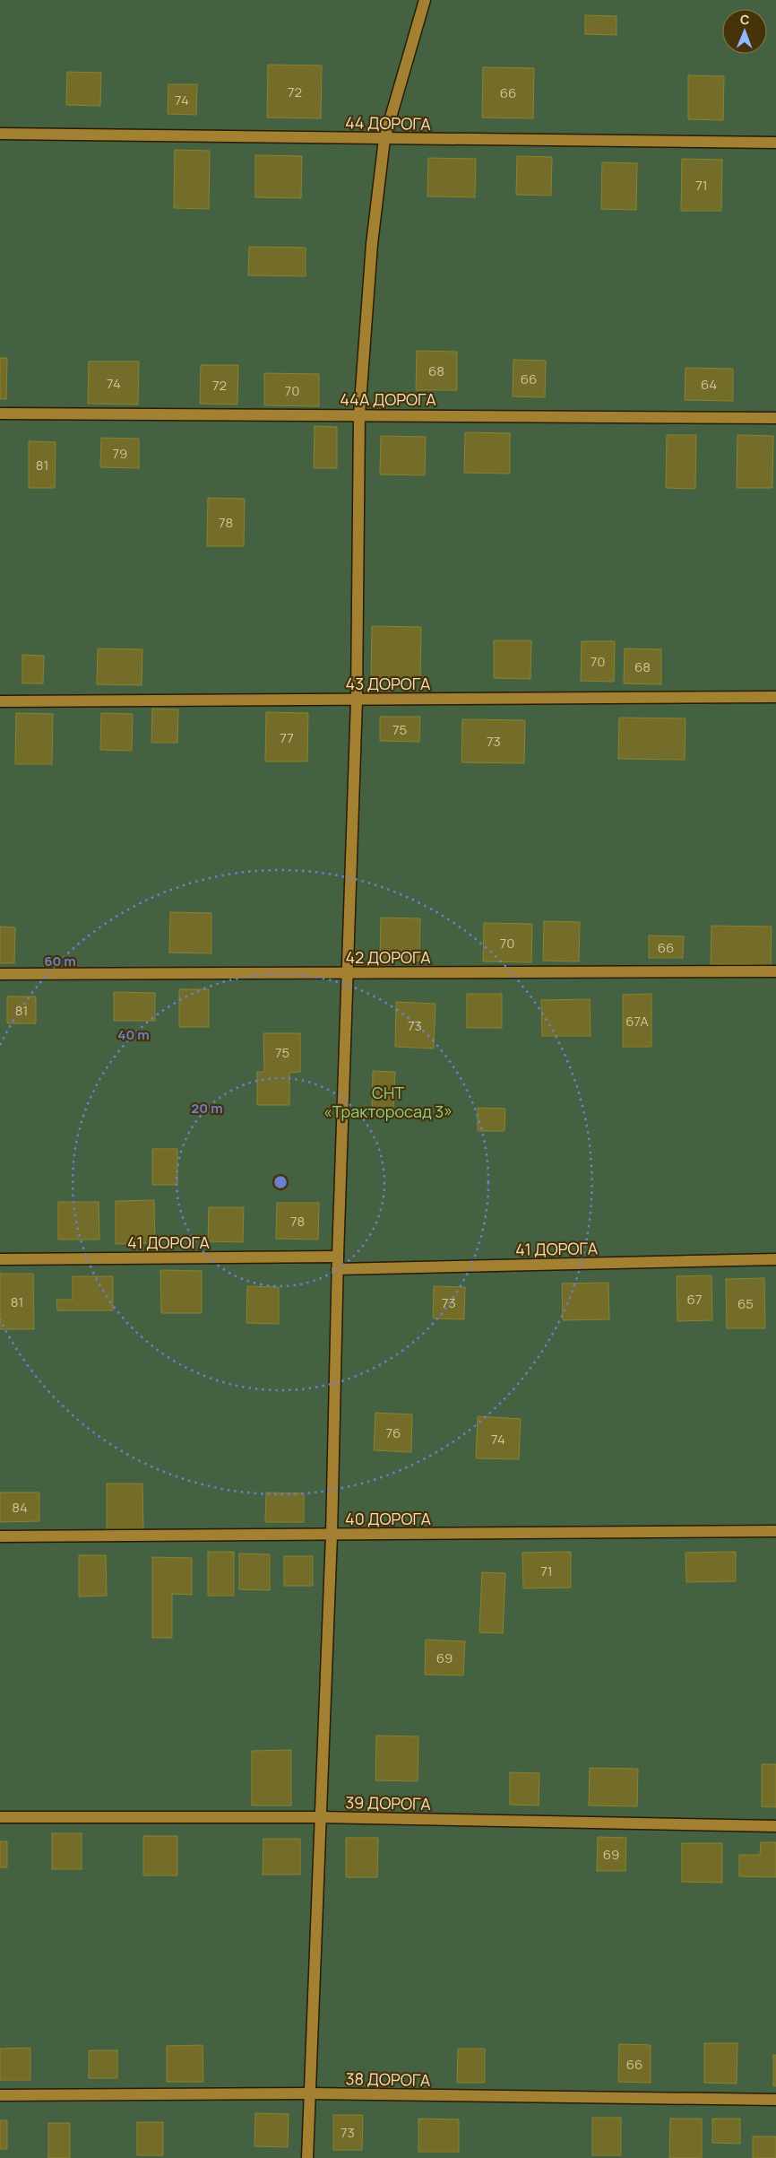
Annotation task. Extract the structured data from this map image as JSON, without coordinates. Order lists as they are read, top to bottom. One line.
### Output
{"streets":{"street":["44 ДОРОГА","44А ДОРОГА","43 ДОРОГА","42 ДОРОГА","41 ДОРОГА","40 ДОРОГА","39 ДОРОГА","38 ДОРОГА"]},"parks":["СНТ «Тракторосад 3»"],"house_numbers":["72","66","74","71","68","66","74","64","72","70","79","81","78","70","68","75","77","73","70","66","81","67А","73","75","78","67","81","73","65","76","74","84","71","69","69","66","73"],"north":"top","rings":["60 m","40 m","20 m"]}
